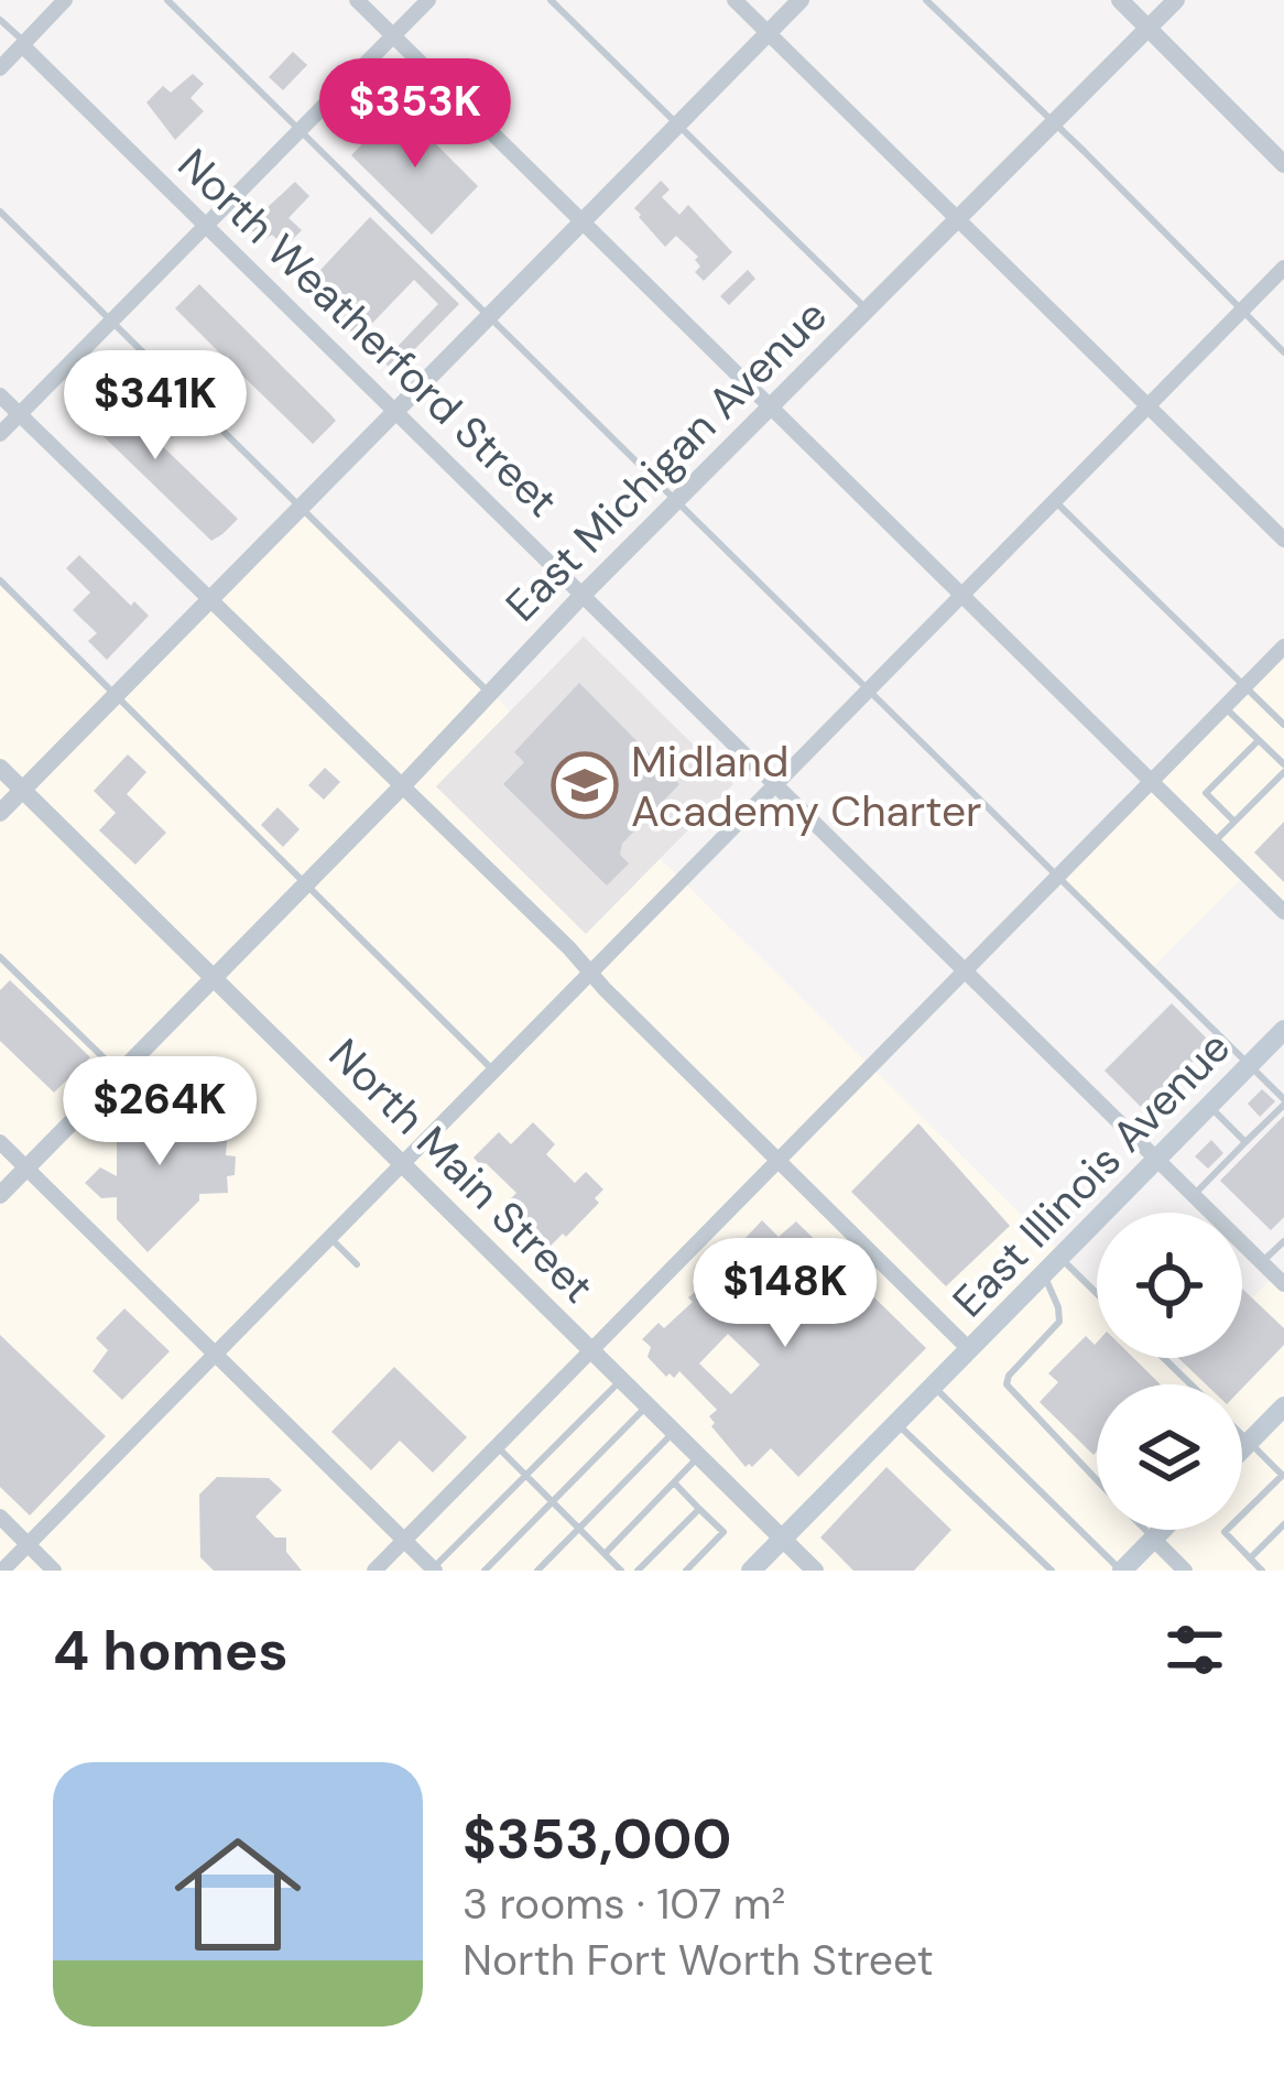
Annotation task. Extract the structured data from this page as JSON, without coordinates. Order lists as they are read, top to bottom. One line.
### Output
{"streets":{"main road":["East Illinois Avenue"],"street":["North Weatherford Street","East Michigan Avenue","North Main Street"]},"crossings":[["North Weatherford Street","East Michigan Avenue"],["North Weatherford Street","East Illinois Avenue"],["East Michigan Avenue","North Main Street"],["North Main Street","East Illinois Avenue"]],"places":{"school or university":["Midland Academy Charter"]},"page":{"price":["$353K","$341K","$264K","$148K"],"heading":"4 homes","list":[{"name":"$353,000","note":"3 rooms · 107 m² · North Fort Worth Street"}]}}
